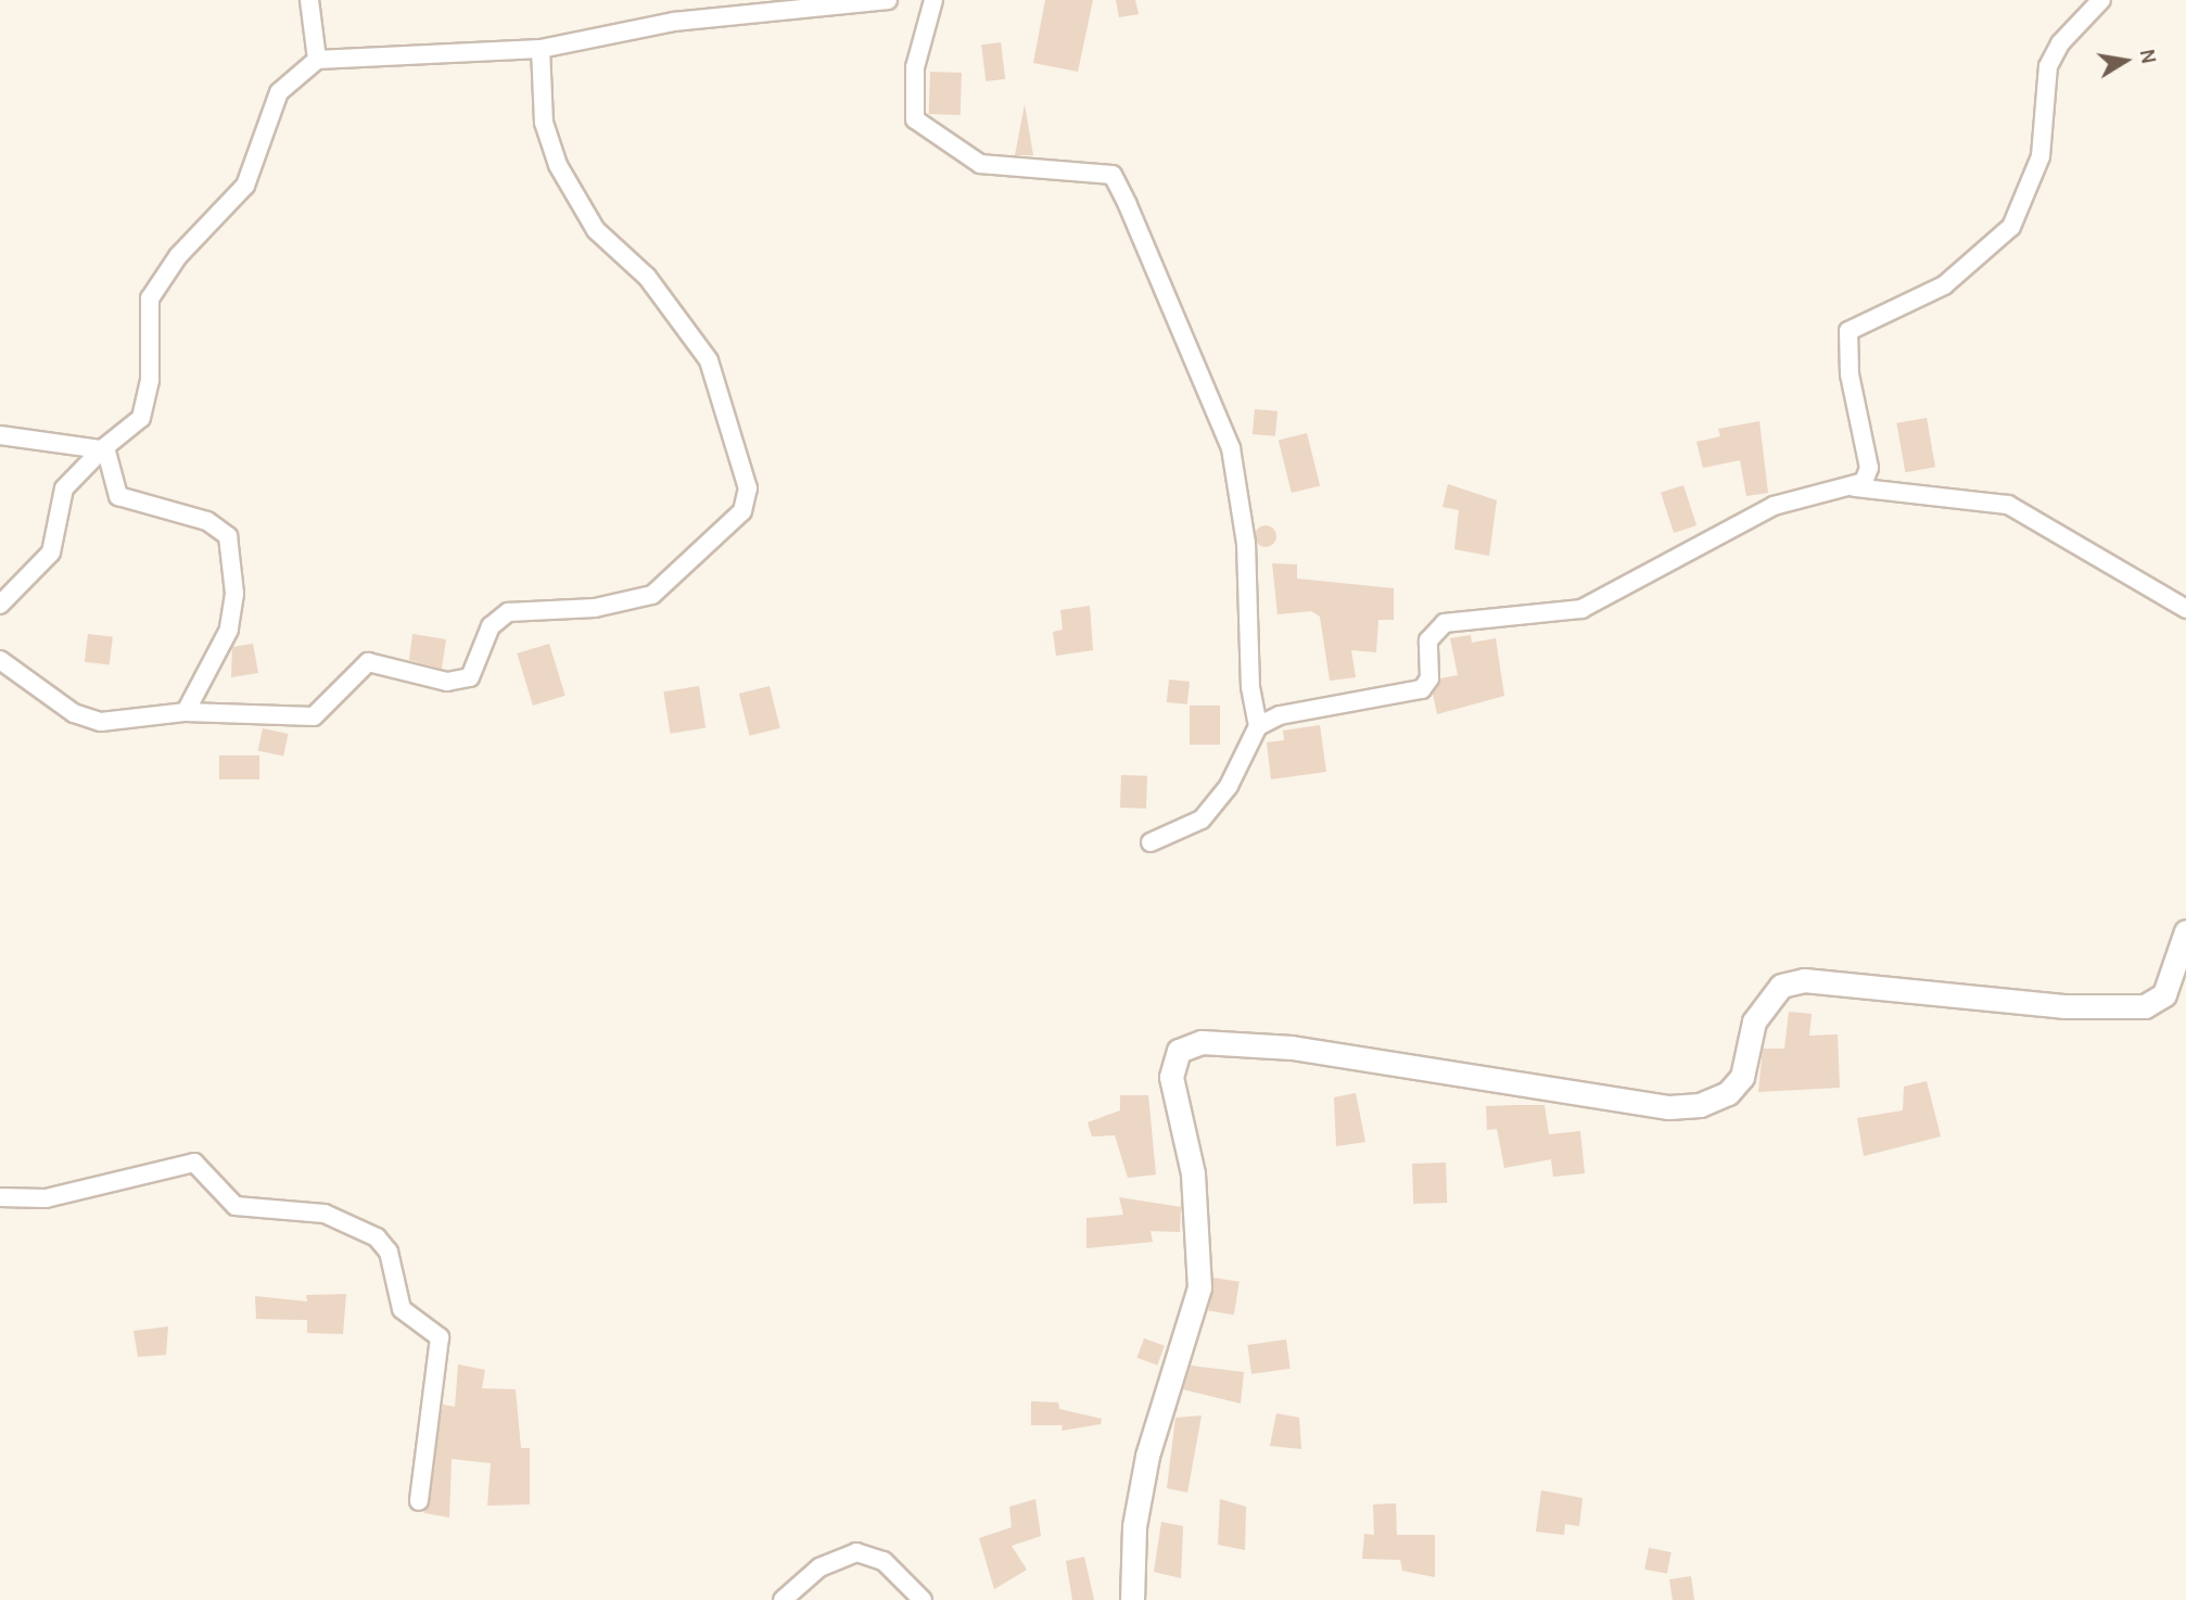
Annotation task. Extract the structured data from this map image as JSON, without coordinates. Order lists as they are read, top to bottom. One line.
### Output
{"north":"right"}
